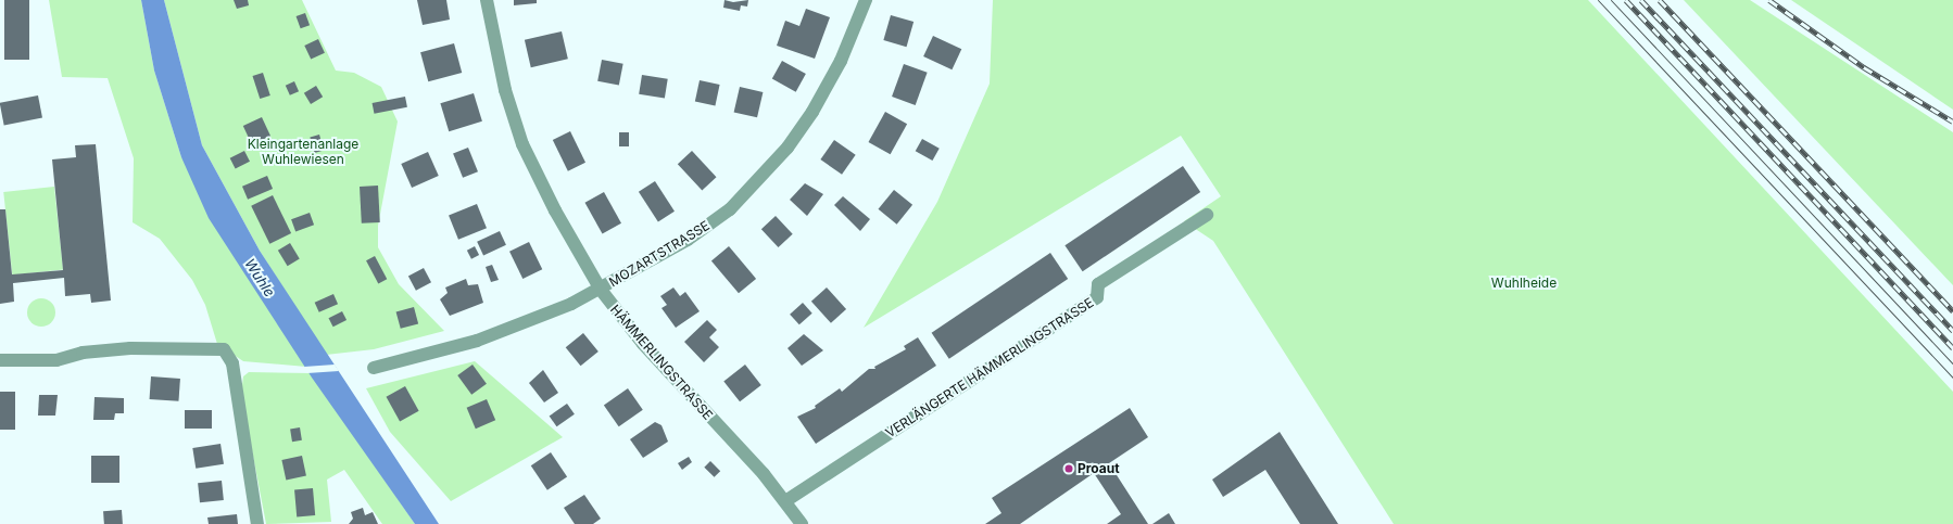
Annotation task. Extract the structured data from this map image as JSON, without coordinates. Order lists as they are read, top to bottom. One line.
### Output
{"streets":{"street":["MOZARTSTRASSE","HÄMMERLINGSTRASSE","VERLÄNGERTE HÄMMERLINGSTRASSE"]},"crossings":[["MOZARTSTRASSE","HÄMMERLINGSTRASSE"],["HÄMMERLINGSTRASSE","VERLÄNGERTE HÄMMERLINGSTRASSE"]],"water":["Wuhle"],"parks":["Kleingartenanlage Wuhlewiesen","Wuhlheide"],"places":["Proaut"]}
